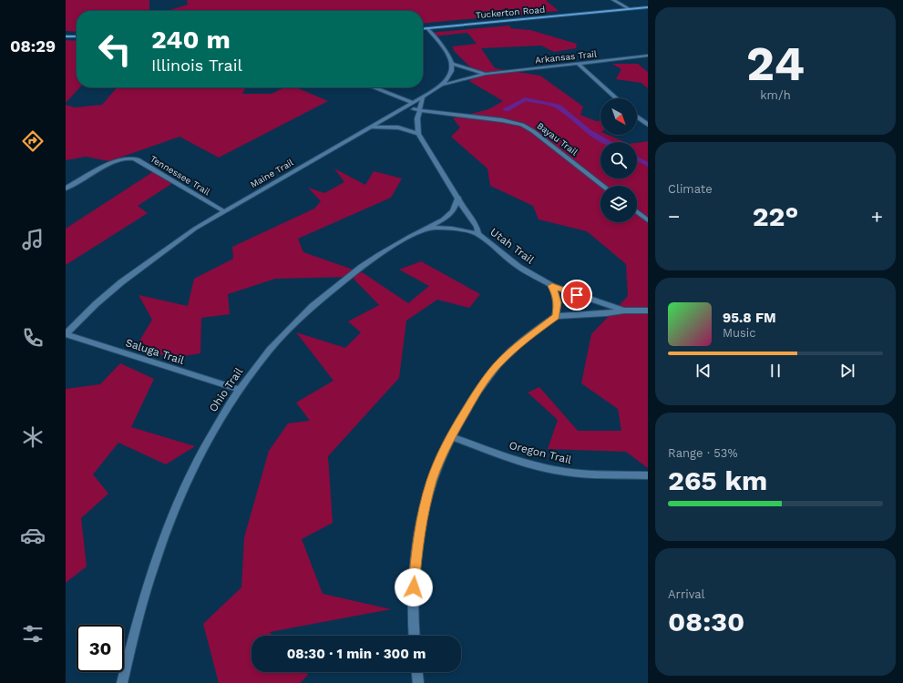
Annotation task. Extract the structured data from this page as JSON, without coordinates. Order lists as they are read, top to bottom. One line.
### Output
{"streets":{"main road":["Tuckerton Road"],"street":["Arkansas Trail","Bayau Trail","Maine Trail","Tennessee Trail","Utah Trail","Saluga Trail","Ohio Trail","Oregon Trail"]},"crossings":[["Arkansas Trail","Maine Trail"],["Maine Trail","Tennessee Trail"],["Maine Trail","Saluga Trail"],["Utah Trail","Ohio Trail"],["Saluga Trail","Ohio Trail"]],"north":"bottom right","page":{"tabs":"08:29","tile":[["24","km/h"],"Climate",["Range · 53%","265 km"],["Arrival","08:30"]],"turn":["240 m","Illinois Trail"],"heat":["−","22°","+"],"song":["95.8 FM","Music"],"limit":"30","trip":"08:30 · 1 min · 300 m"}}
